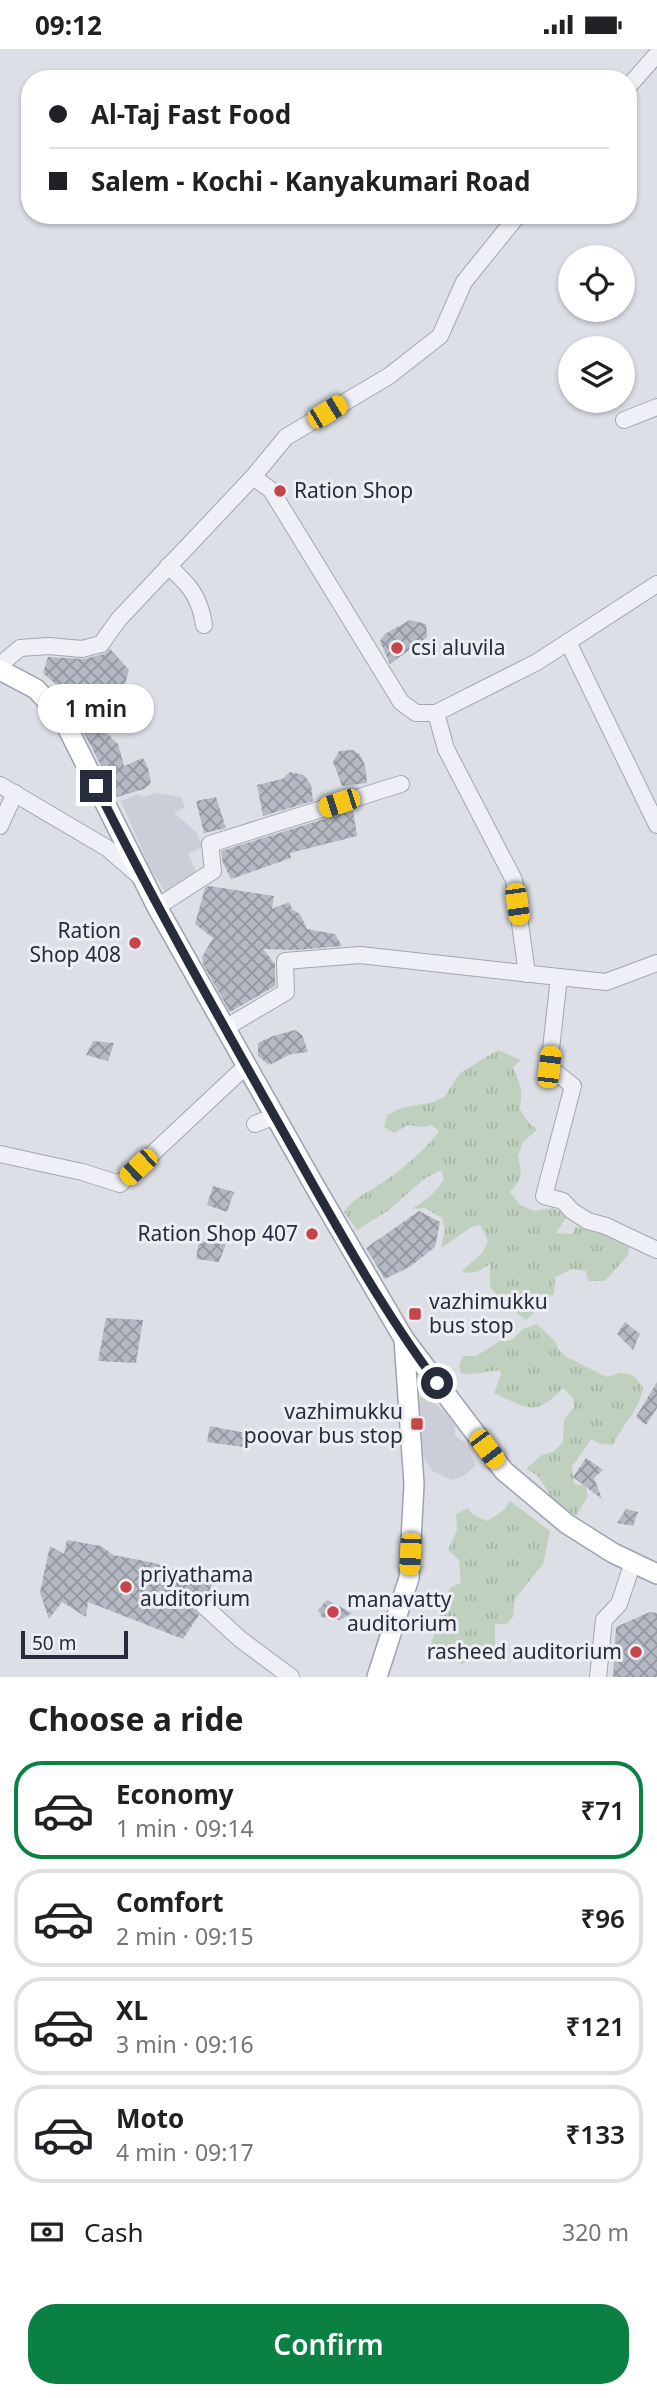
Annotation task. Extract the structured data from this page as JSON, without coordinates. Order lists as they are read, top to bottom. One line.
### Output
{"places":{"other":["Ration Shop","csi aluvila","Ration Shop 408","Ration Shop 407","priyathama auditorium","manavatty auditorium","rasheed auditorium"],"transit":["vazhimukku bus stop","vazhimukku poovar bus stop"]},"scale_bar":"50 m","page":{"status":"09:12","banner":["Al-Taj Fast Food","Salem - Kochi - Kanyakumari Road"],"bubble":"1 min","scale":"50 m","heading":"Choose a ride","list":[{"name":"Economy","note":"1 min · 09:14","value":"₹71"},{"name":"Comfort","note":"2 min · 09:15","value":"₹96"},{"name":"XL","note":"3 min · 09:16","value":"₹121"},{"name":"Moto","note":"4 min · 09:17","value":"₹133"}],"pay":["Cash","320 m"],"buttons":"Confirm"}}
